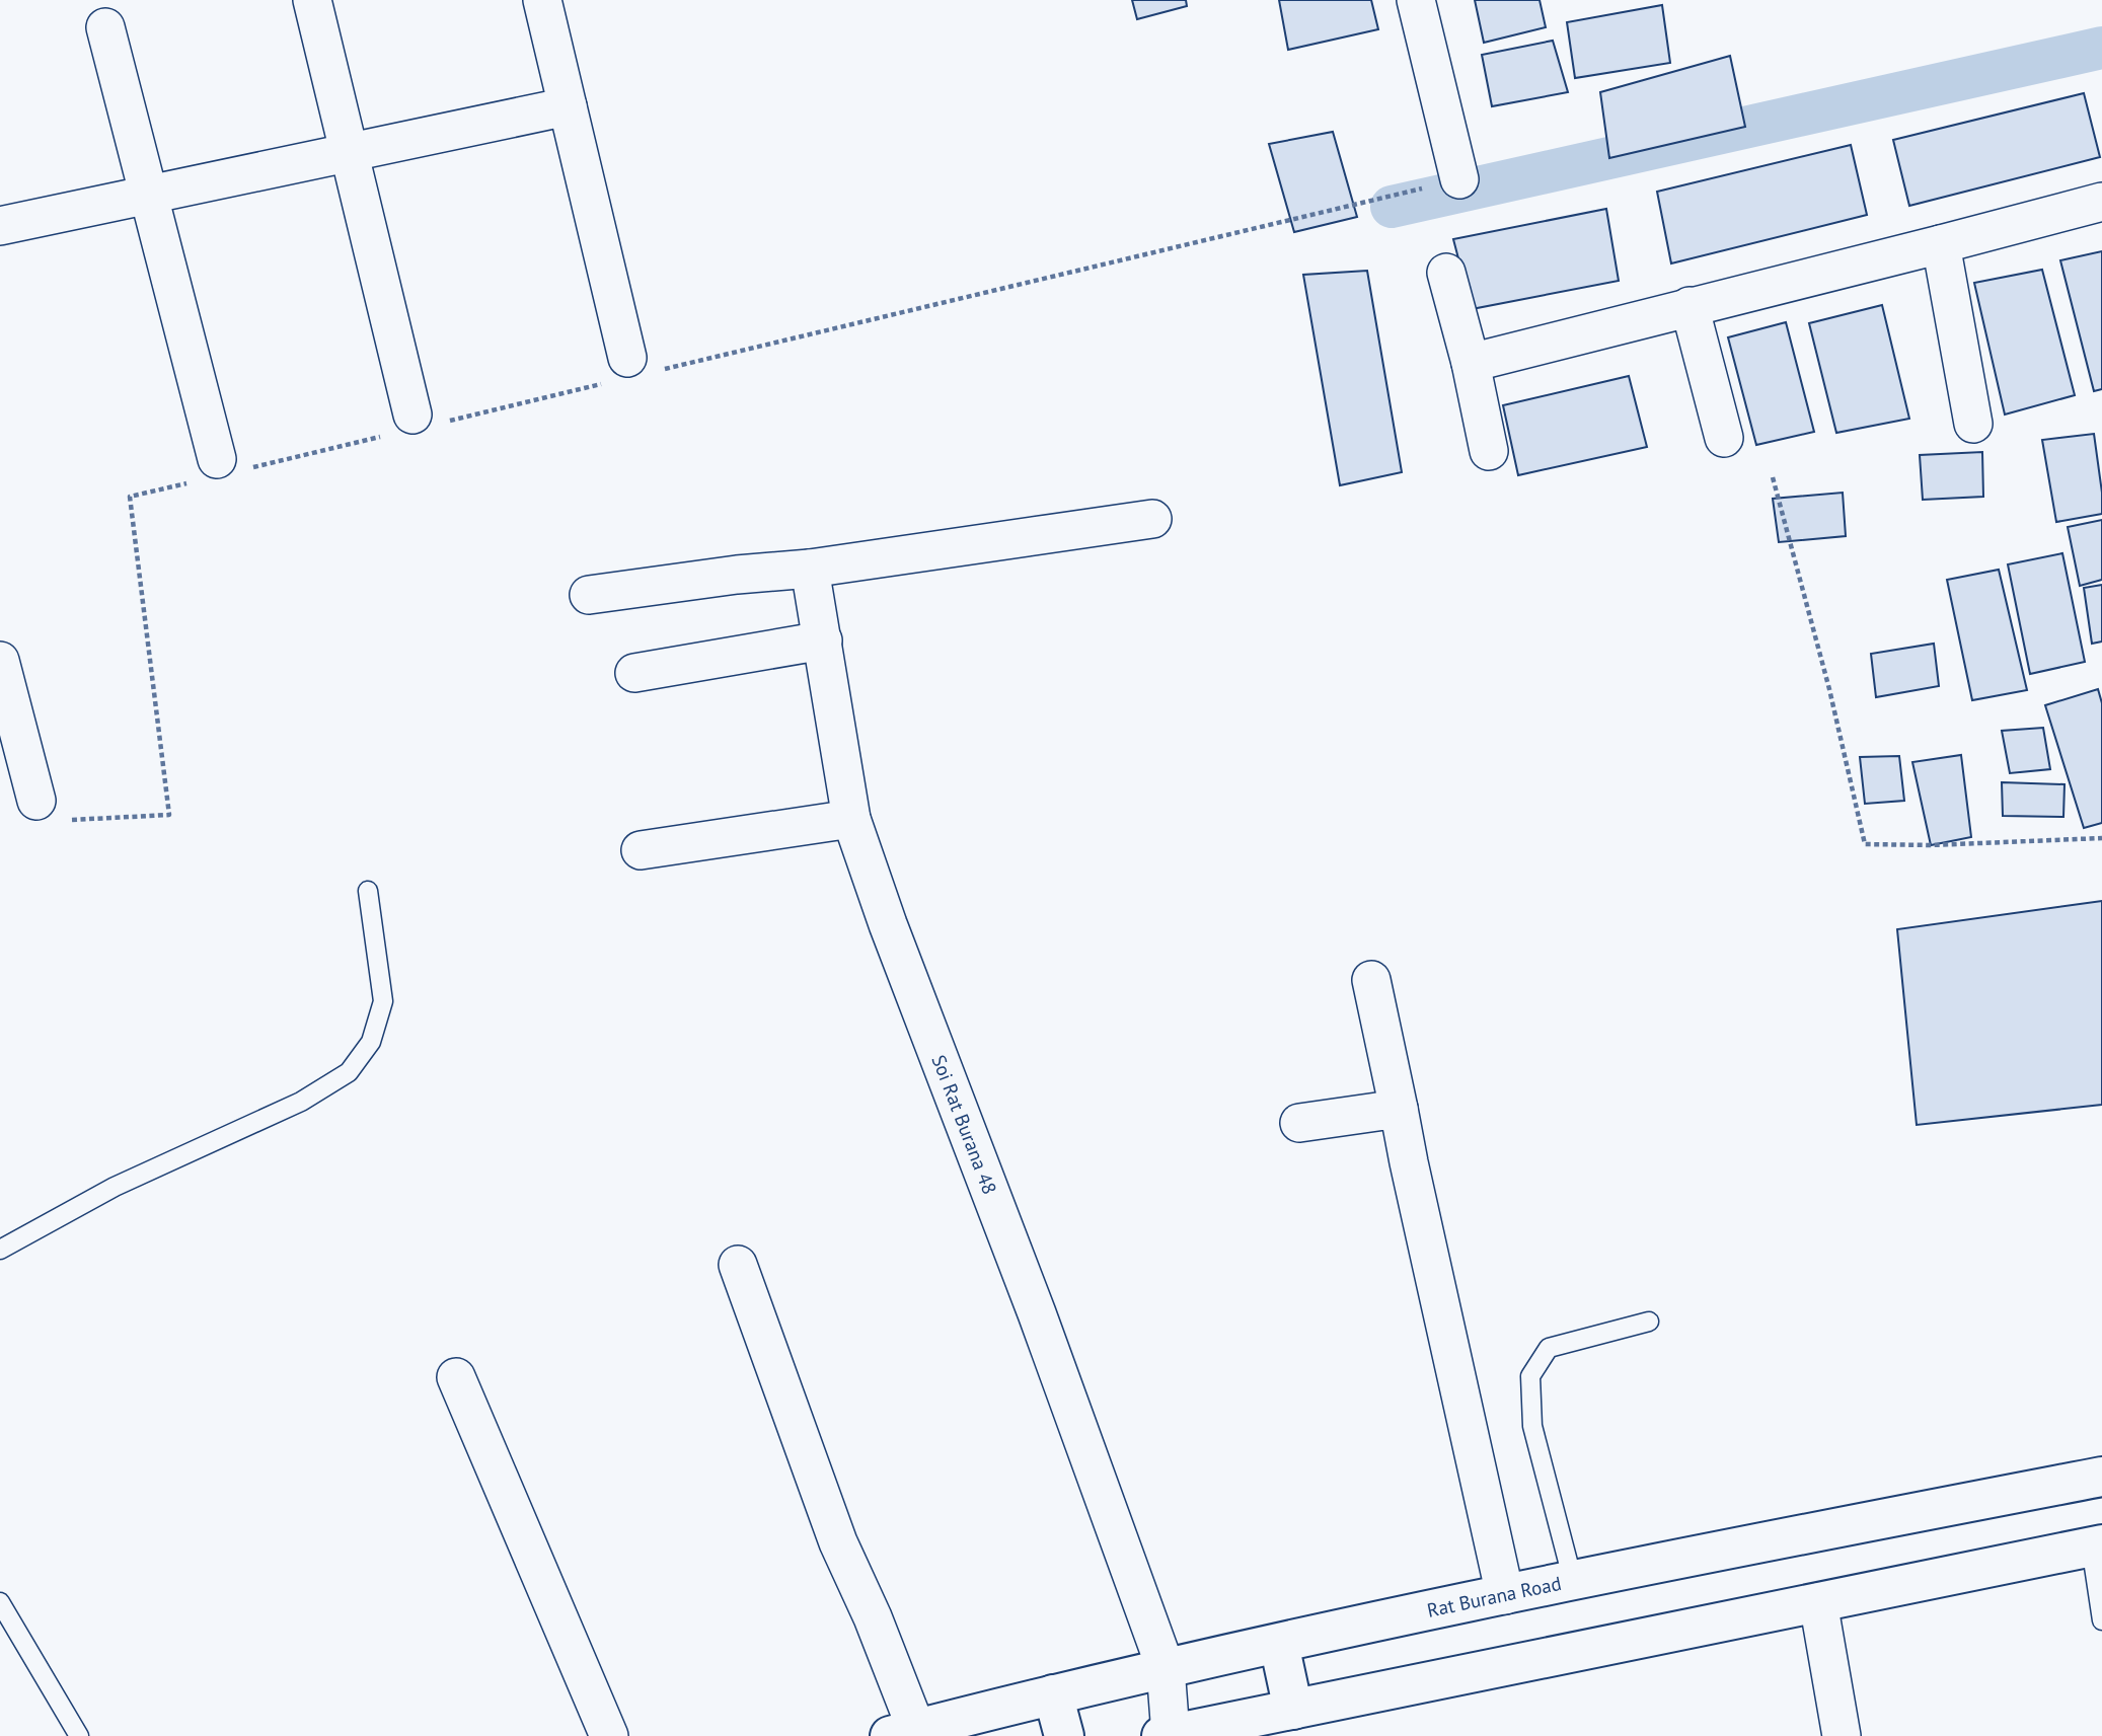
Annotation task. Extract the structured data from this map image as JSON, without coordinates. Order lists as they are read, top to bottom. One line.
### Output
{"streets":{"main road":["Rat Burana Road"],"street":["Soi Rat Burana 48"]},"crossings":[["Soi Rat Burana 48","Rat Burana Road"]]}
